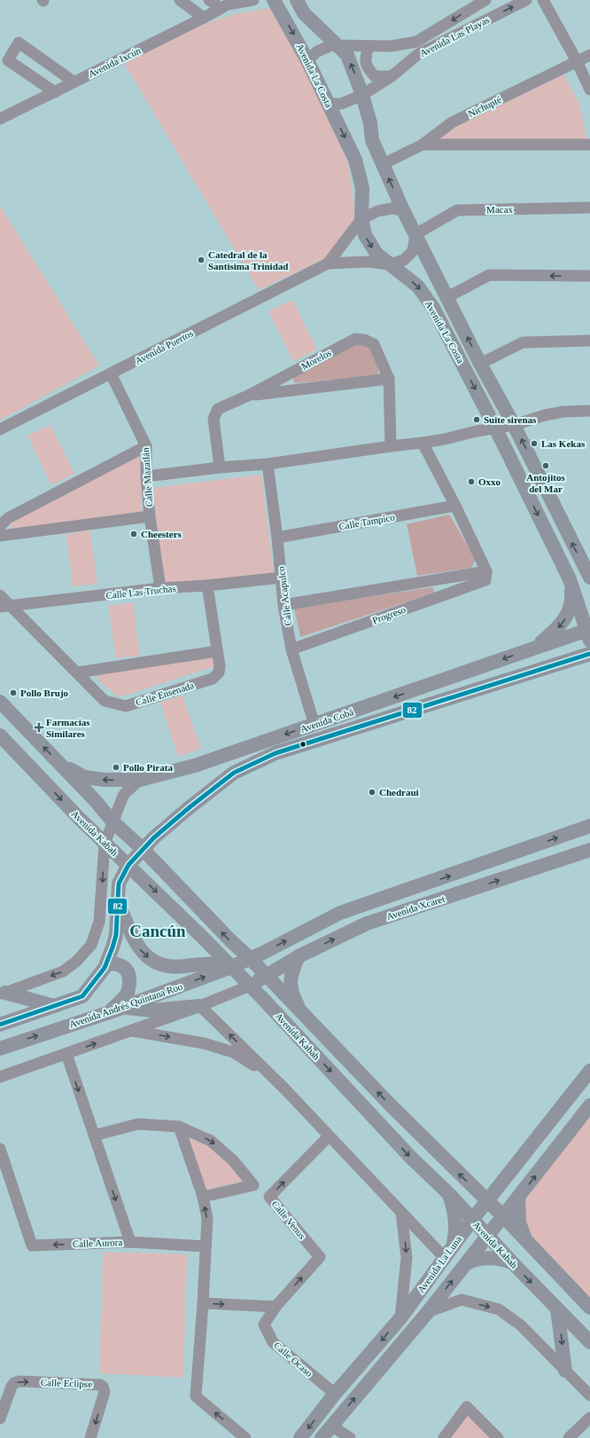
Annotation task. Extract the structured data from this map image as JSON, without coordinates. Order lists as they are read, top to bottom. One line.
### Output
{"streets":{"main road":["Avenida La Costa","Avenida Cobá","Avenida Kabah","Avenida Xcaret","Avenida Andrés Quintana Roo","Avenida La Luna"],"street":["Avenida Las Playas","Avenida Ixcún","Nichupté","Macax","Avenida Puertos","Morelos","Calle Mazatlán","Calle Tampico","Calle Las Truchas","Calle Acapulco","Progreso","Calle Ensenada","Calle Venus","Calle Aurora","Calle Ocaso","Calle Eclipse"]},"crossings":[["Avenida Las Playas","Avenida La Costa"],["Avenida La Costa","Nichupté"],["Avenida La Costa","Macax"],["Avenida La Costa","Avenida Puertos"],["Avenida La Costa","Avenida Cobá"],["Macax","Avenida Puertos"],["Avenida Puertos","Calle Mazatlán"],["Calle Mazatlán","Calle Las Truchas"],["Calle Tampico","Calle Acapulco"],["Calle Las Truchas","Calle Acapulco"],["Calle Las Truchas","Calle Ensenada"],["Calle Acapulco","Progreso"],["Calle Acapulco","Avenida Cobá"],["Avenida Cobá","Avenida Kabah"],["Avenida Kabah","Avenida Xcaret"],["Avenida Kabah","Avenida Andrés Quintana Roo"],["Avenida Kabah","Avenida La Luna"],["Avenida Xcaret","Avenida Andrés Quintana Roo"],["Calle Venus","Calle Ocaso"],["Avenida La Luna","Calle Ocaso"]],"one_way":["Avenida Xcaret"],"districts":["Cancún"],"places":{"other":["Catedral de la Santisima Trinidad","Suite sirenas","Las Kekas","Antojitos del Mar","Oxxo","Cheesters","Pollo Brujo","Pollo Pirata","Chedraui"],"health":["Farmacias Similares"]},"lines":["transit line 82"]}
